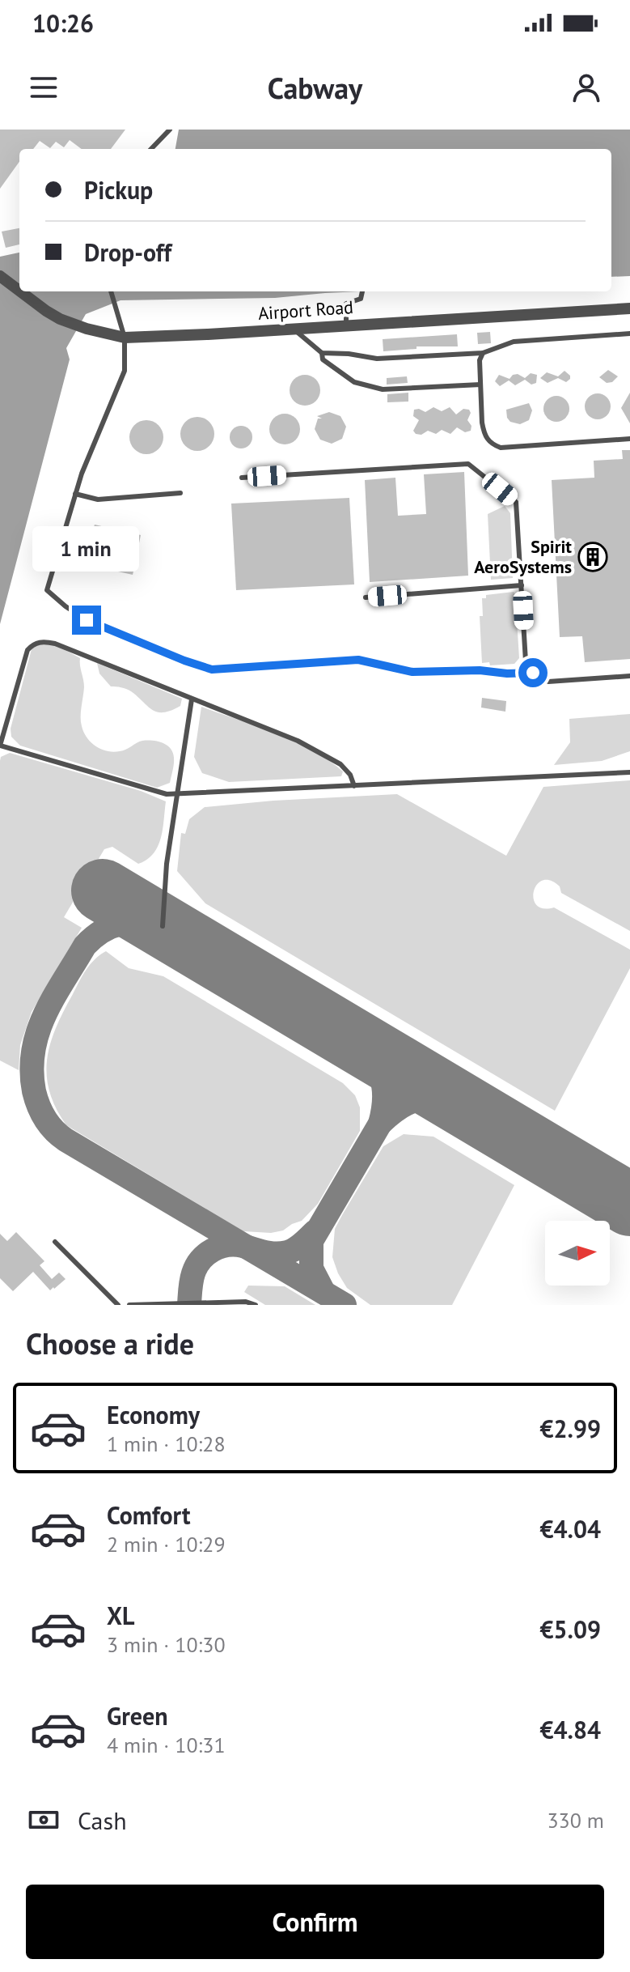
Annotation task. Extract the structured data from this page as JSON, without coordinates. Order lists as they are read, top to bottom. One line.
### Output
{"streets":{"street":["Airport Road"]},"places":{"building":["Spirit AeroSystems"]},"north":"right","page":{"status":"10:26","header":"Cabway","banner":["Pickup","Drop-off"],"bubble":"1 min","heading":"Choose a ride","list":[{"name":"Economy","note":"1 min · 10:28","value":"€2.99"},{"name":"Comfort","note":"2 min · 10:29","value":"€4.04"},{"name":"XL","note":"3 min · 10:30","value":"€5.09"},{"name":"Green","note":"4 min · 10:31","value":"€4.84"}],"pay":["Cash","330 m"],"buttons":"Confirm"}}
